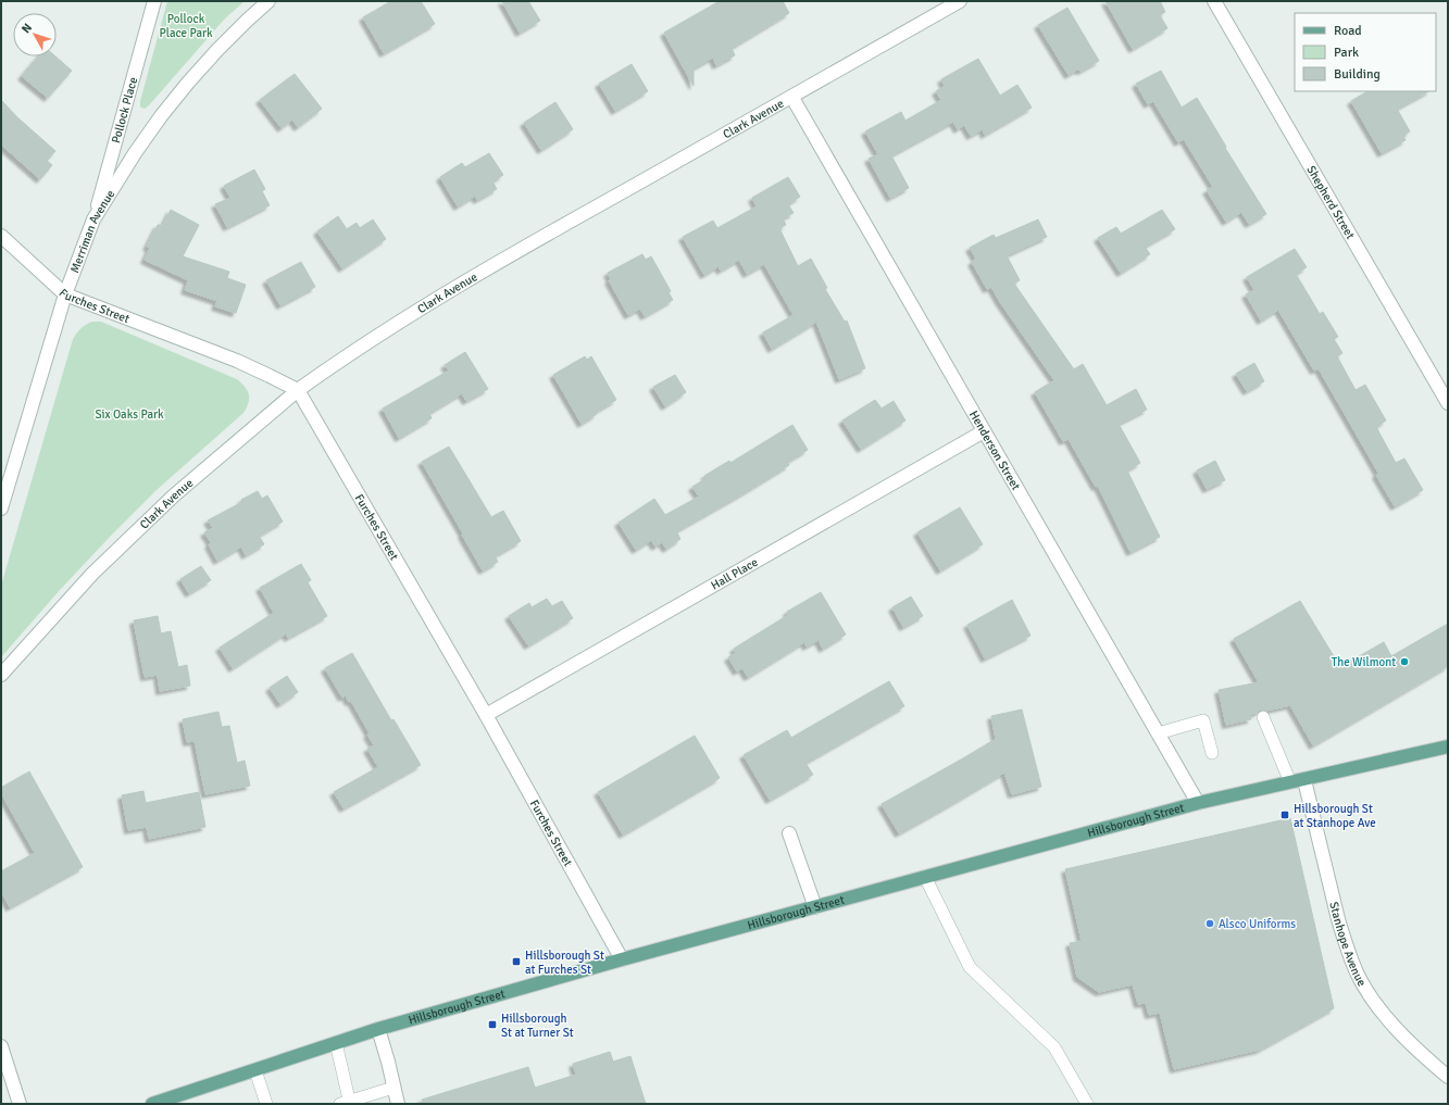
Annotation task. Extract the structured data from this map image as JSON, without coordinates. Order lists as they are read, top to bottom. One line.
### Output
{"streets":{"main road":["Hillsborough Street"],"street":["Pollock Place","Clark Avenue","Shepherd Street","Merriman Avenue","Furches Street","Henderson Street","Hall Place","Stanhope Avenue"]},"crossings":[["Pollock Place","Merriman Avenue"],["Clark Avenue","Furches Street"],["Clark Avenue","Henderson Street"],["Merriman Avenue","Furches Street"],["Furches Street","Hall Place"],["Furches Street","Hillsborough Street"],["Henderson Street","Hall Place"],["Henderson Street","Hillsborough Street"],["Hillsborough Street","Stanhope Avenue"]],"parks":["Pollock Place Park","Six Oaks Park"],"places":{"other":["The Wilmont","Alsco Uniforms"],"transit":["Hillsborough St at Stanhope Ave","Hillsborough St at Furches St","Hillsborough St at Turner St"]},"legend":["Road","Park","Building"],"north":"top left"}
